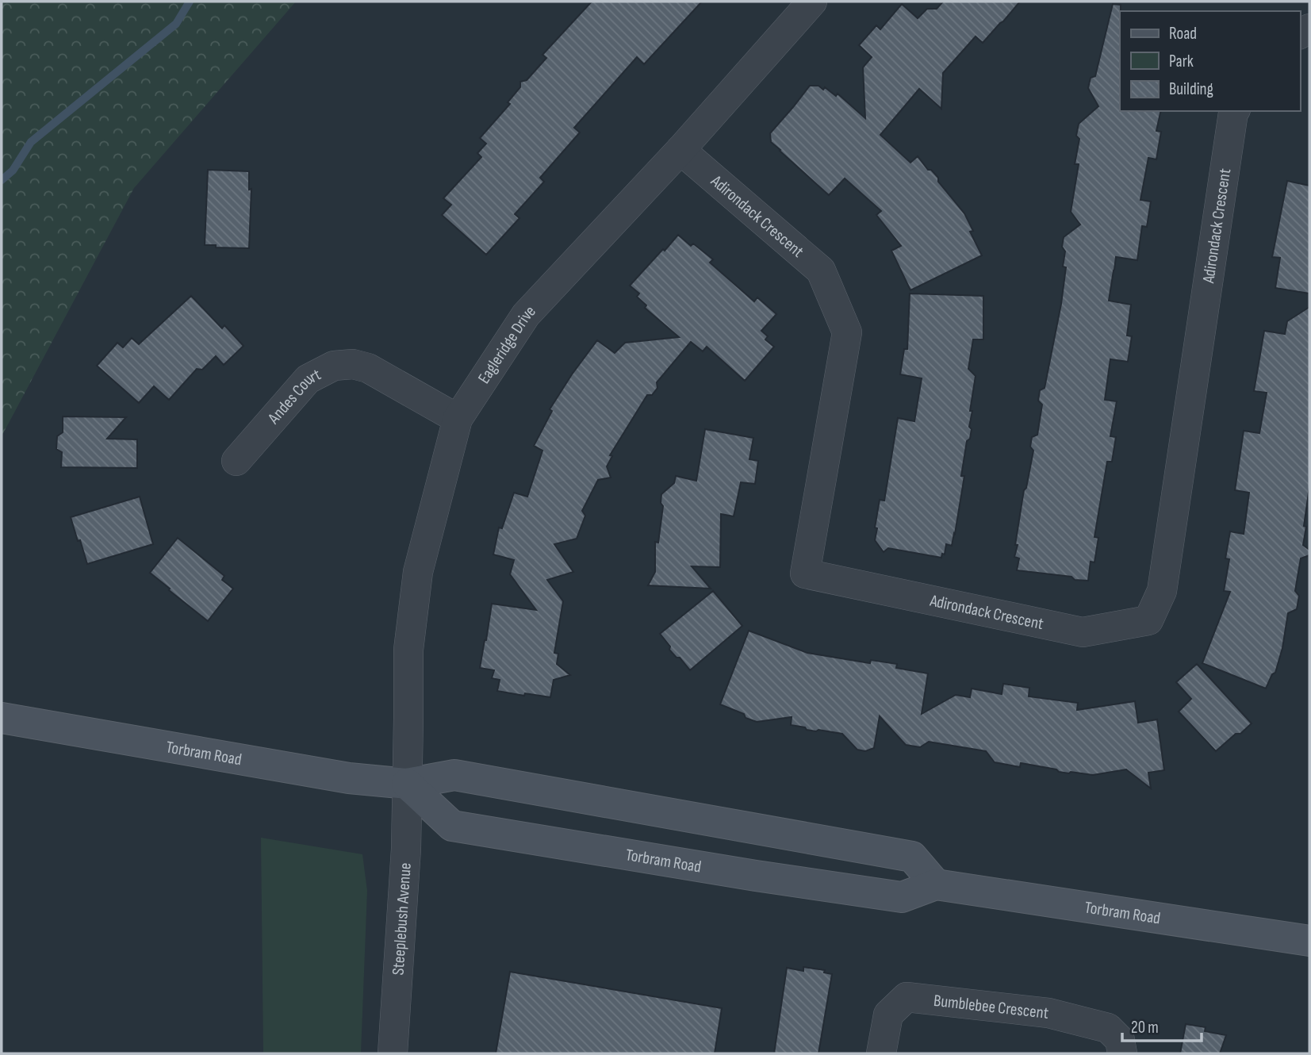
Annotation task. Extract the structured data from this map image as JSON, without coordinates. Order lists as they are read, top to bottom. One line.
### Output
{"streets":{"main road":["Torbram Road"],"street":["Adirondack Crescent","Eagleridge Drive","Andes Court","Steeplebush Avenue","Bumblebee Crescent"]},"crossings":[["Adirondack Crescent","Eagleridge Drive"],["Eagleridge Drive","Andes Court"],["Eagleridge Drive","Torbram Road"],["Eagleridge Drive","Steeplebush Avenue"],["Torbram Road","Steeplebush Avenue"]],"legend":["Road","Park","Building"],"scale_bar":"20 m"}
